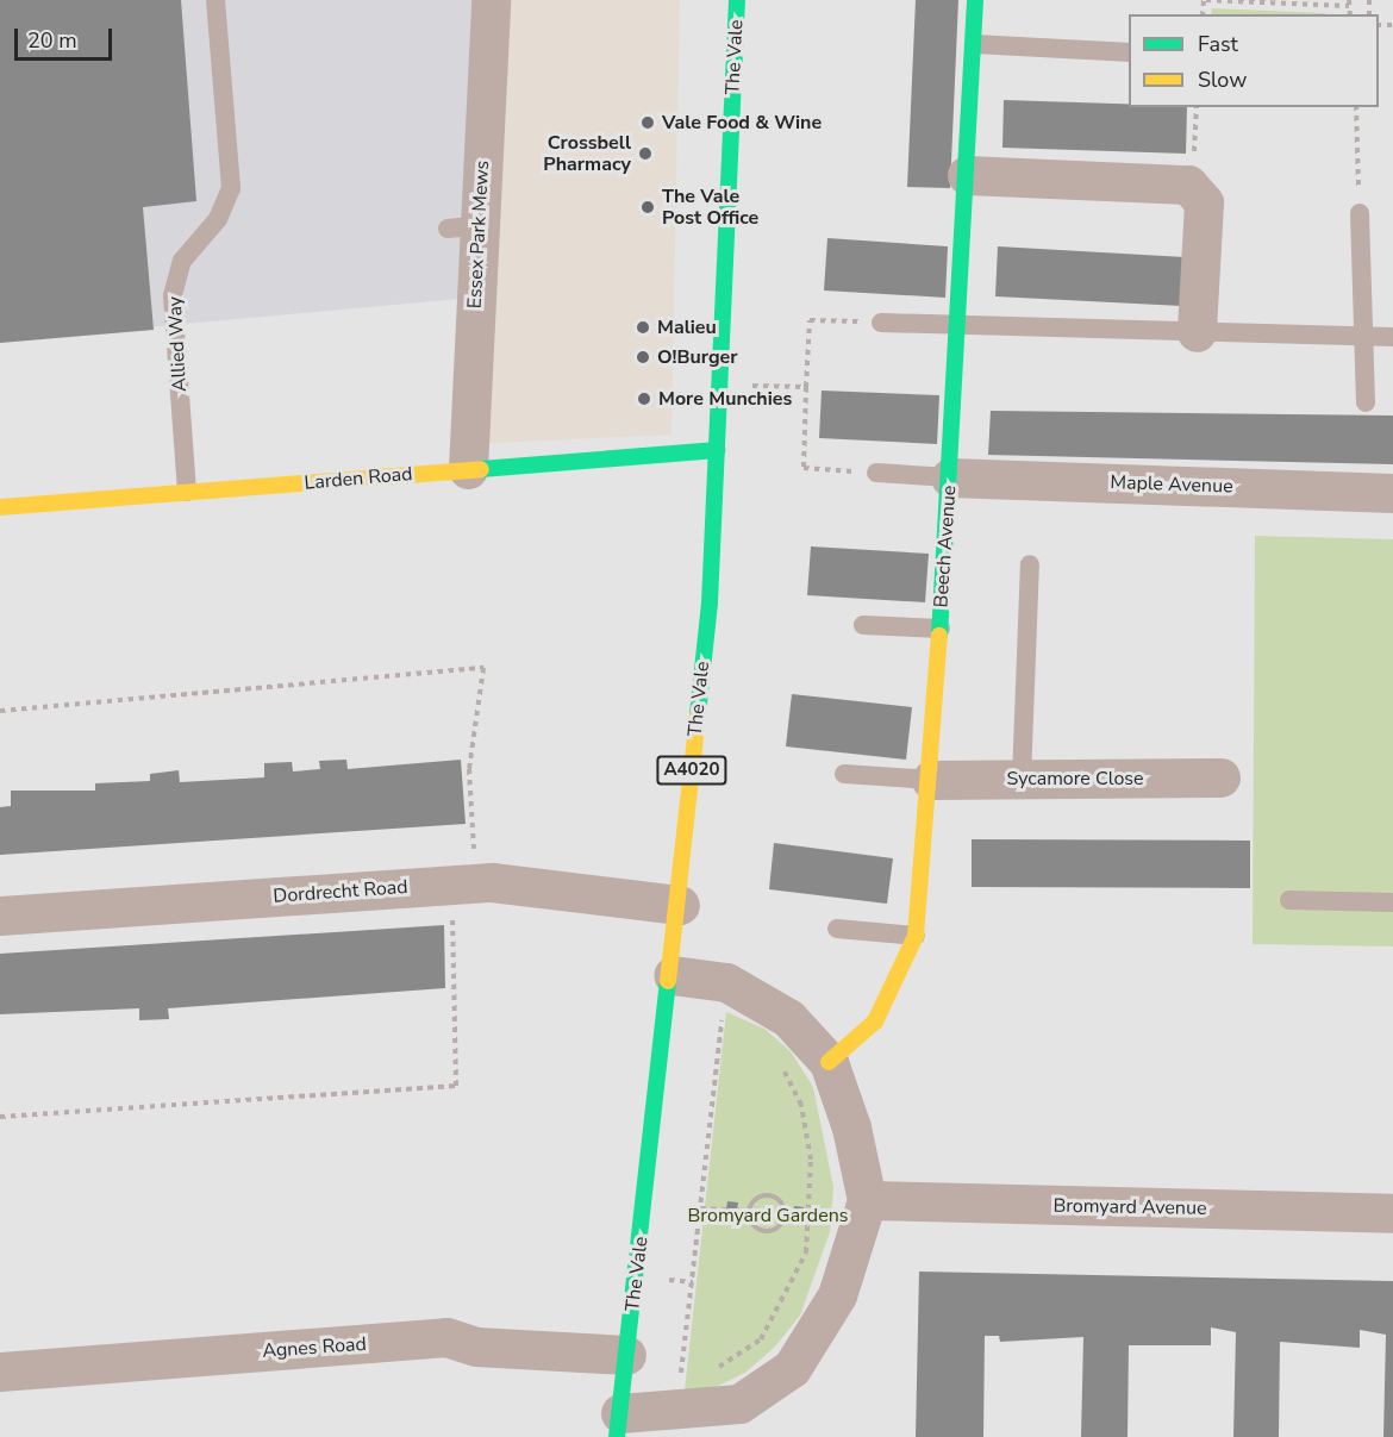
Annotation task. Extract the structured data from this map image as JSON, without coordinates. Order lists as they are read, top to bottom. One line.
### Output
{"streets":{"street":["The Vale","Essex Park Mews","Larden Road","Maple Avenue","Beech Avenue","A4020","Sycamore Close","Dordrecht Road","Bromyard Avenue","Agnes Road"],"lane":["Allied Way"]},"crossings":[["The Vale","Larden Road"],["The Vale","Dordrecht Road"],["The Vale","Agnes Road"],["Essex Park Mews","Larden Road"],["Allied Way","Larden Road"],["Maple Avenue","Beech Avenue"],["Beech Avenue","Sycamore Close"]],"parks":["Bromyard Gardens"],"places":["Vale Food & Wine","Crossbell Pharmacy","The Vale Post Office","Malieu","O!Burger","More Munchies"],"legend":["Fast","Slow"],"scale_bar":"20 m"}
